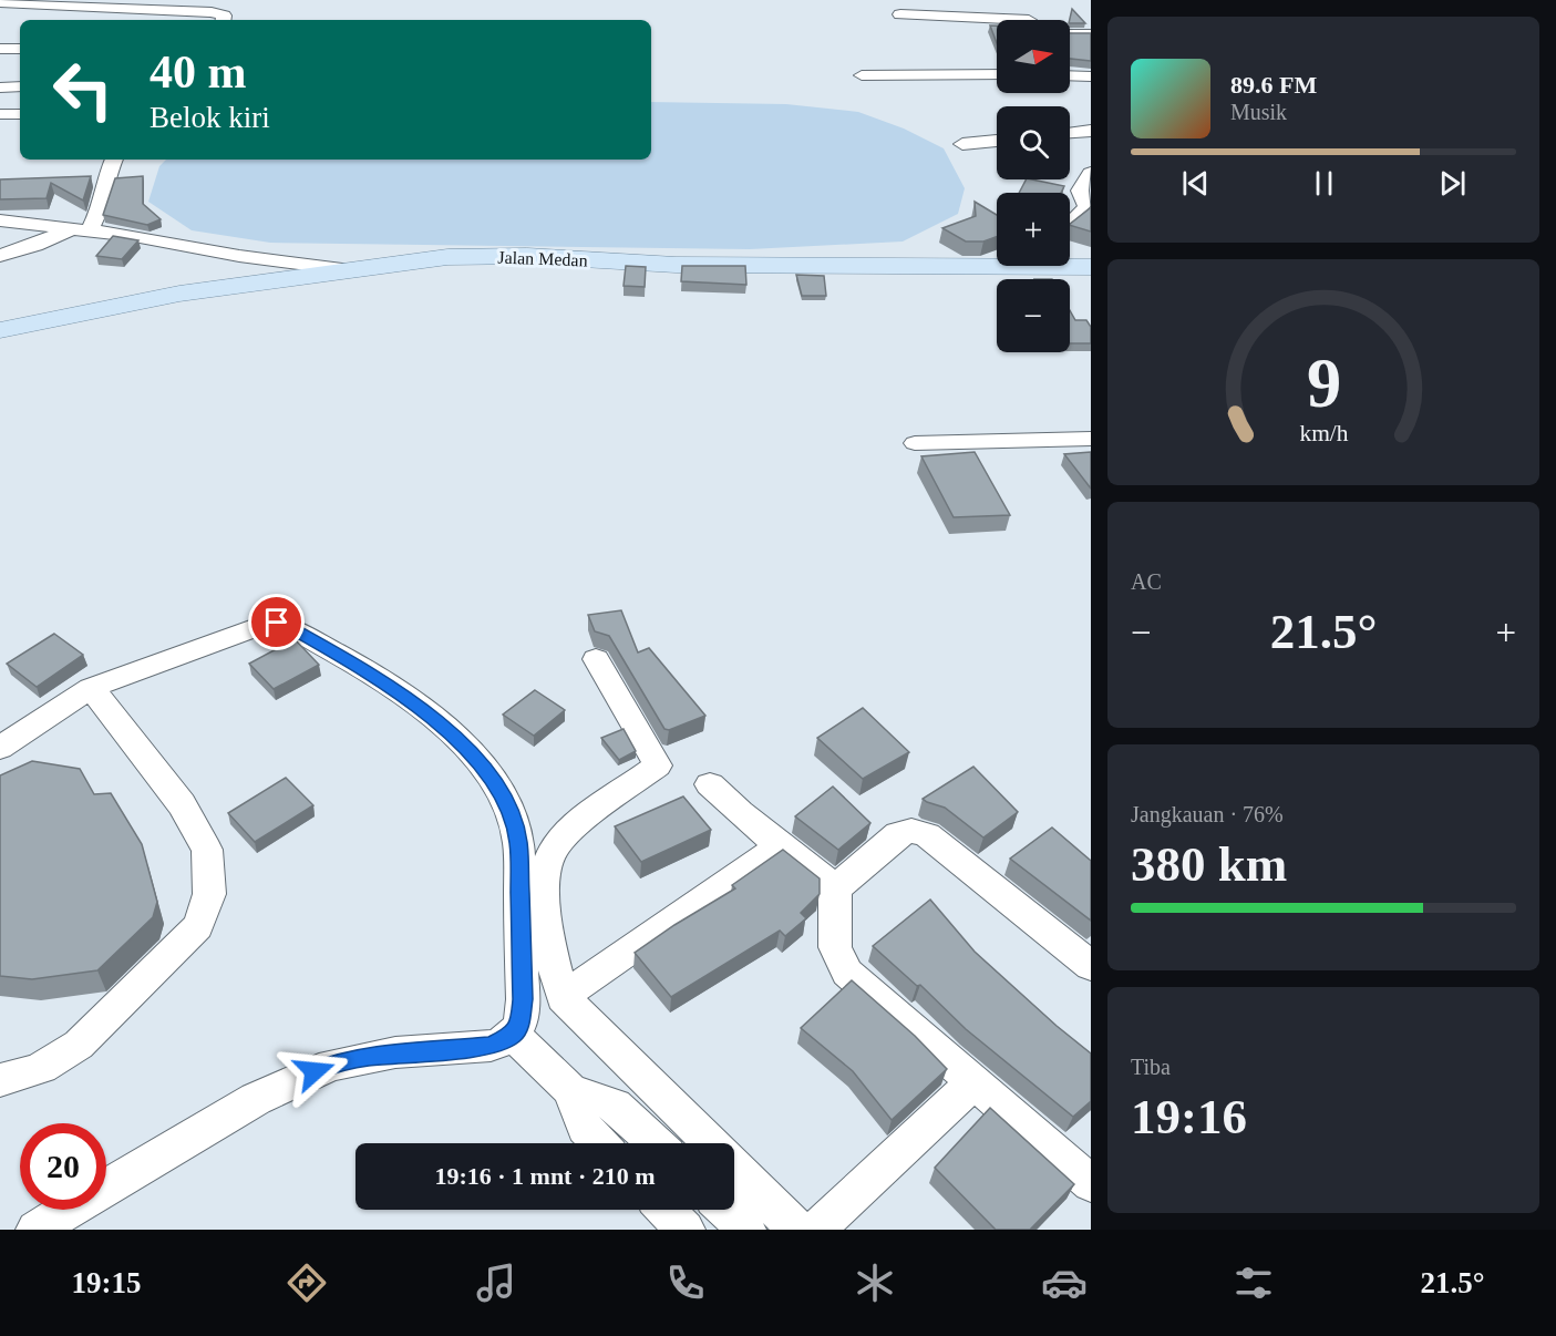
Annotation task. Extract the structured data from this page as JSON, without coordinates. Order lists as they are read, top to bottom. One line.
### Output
{"streets":{"main road":["Jalan Medan"]},"north":"right","page":{"map_buttons":["+","−"],"turn":["40 m","Belok kiri"],"song":["89.6 FM","Musik"],"tile":["AC",["Jangkauan · 76%","380 km"],["Tiba","19:16"]],"heat":["−","21.5°","+"],"limit":"20","trip":"19:16 · 1 mnt · 210 m","tabs":["19:15","21.5°"],"gauge":["9","km/h"]}}
